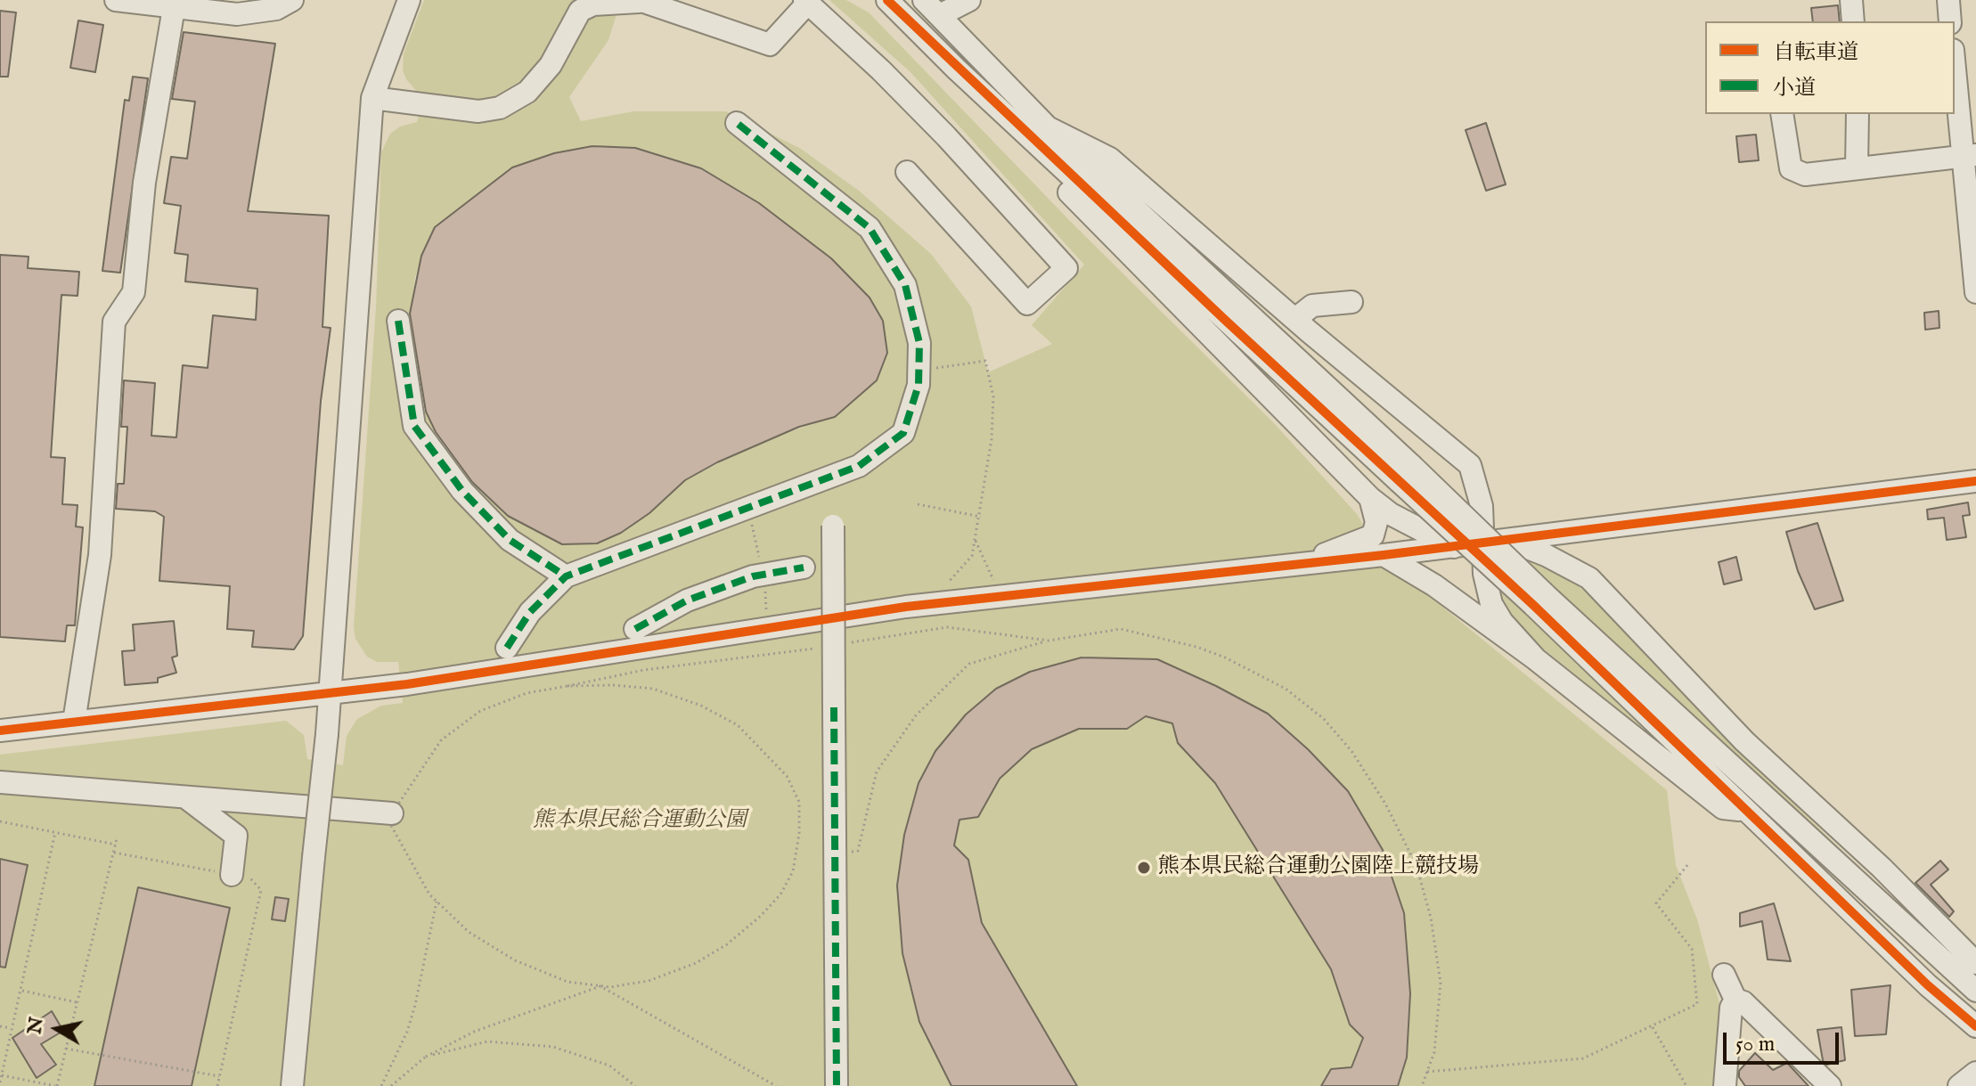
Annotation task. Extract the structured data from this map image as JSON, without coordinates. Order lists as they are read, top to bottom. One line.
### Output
{"parks":["熊本県民総合運動公園"],"places":["熊本県民総合運動公園陸上競技場"],"legend":["自転車道","小道"],"scale_bar":"50 m","north":"left"}
